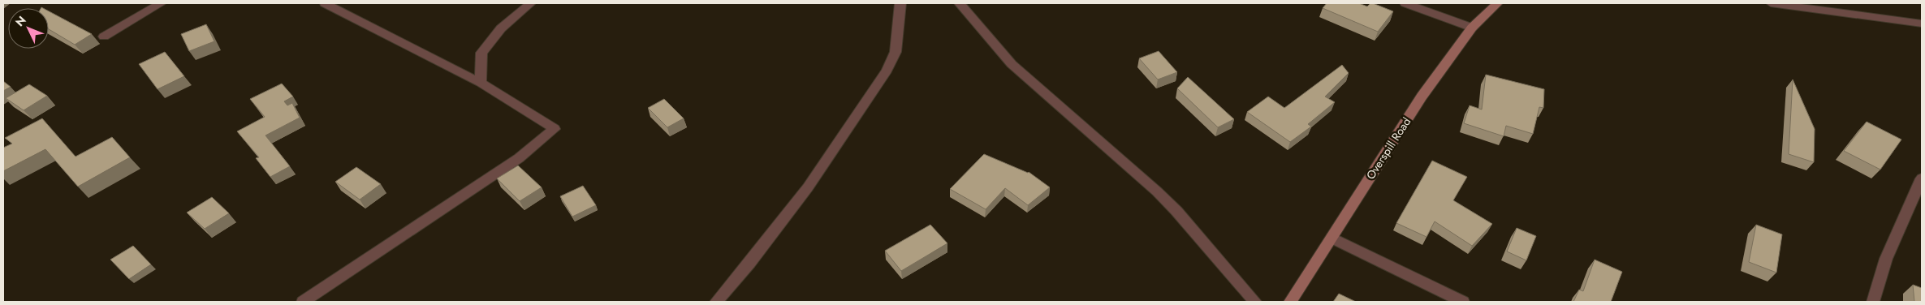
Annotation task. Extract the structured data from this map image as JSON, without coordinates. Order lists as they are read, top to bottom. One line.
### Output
{"streets":{"street":["Overspill Road"]},"north":"top left"}
